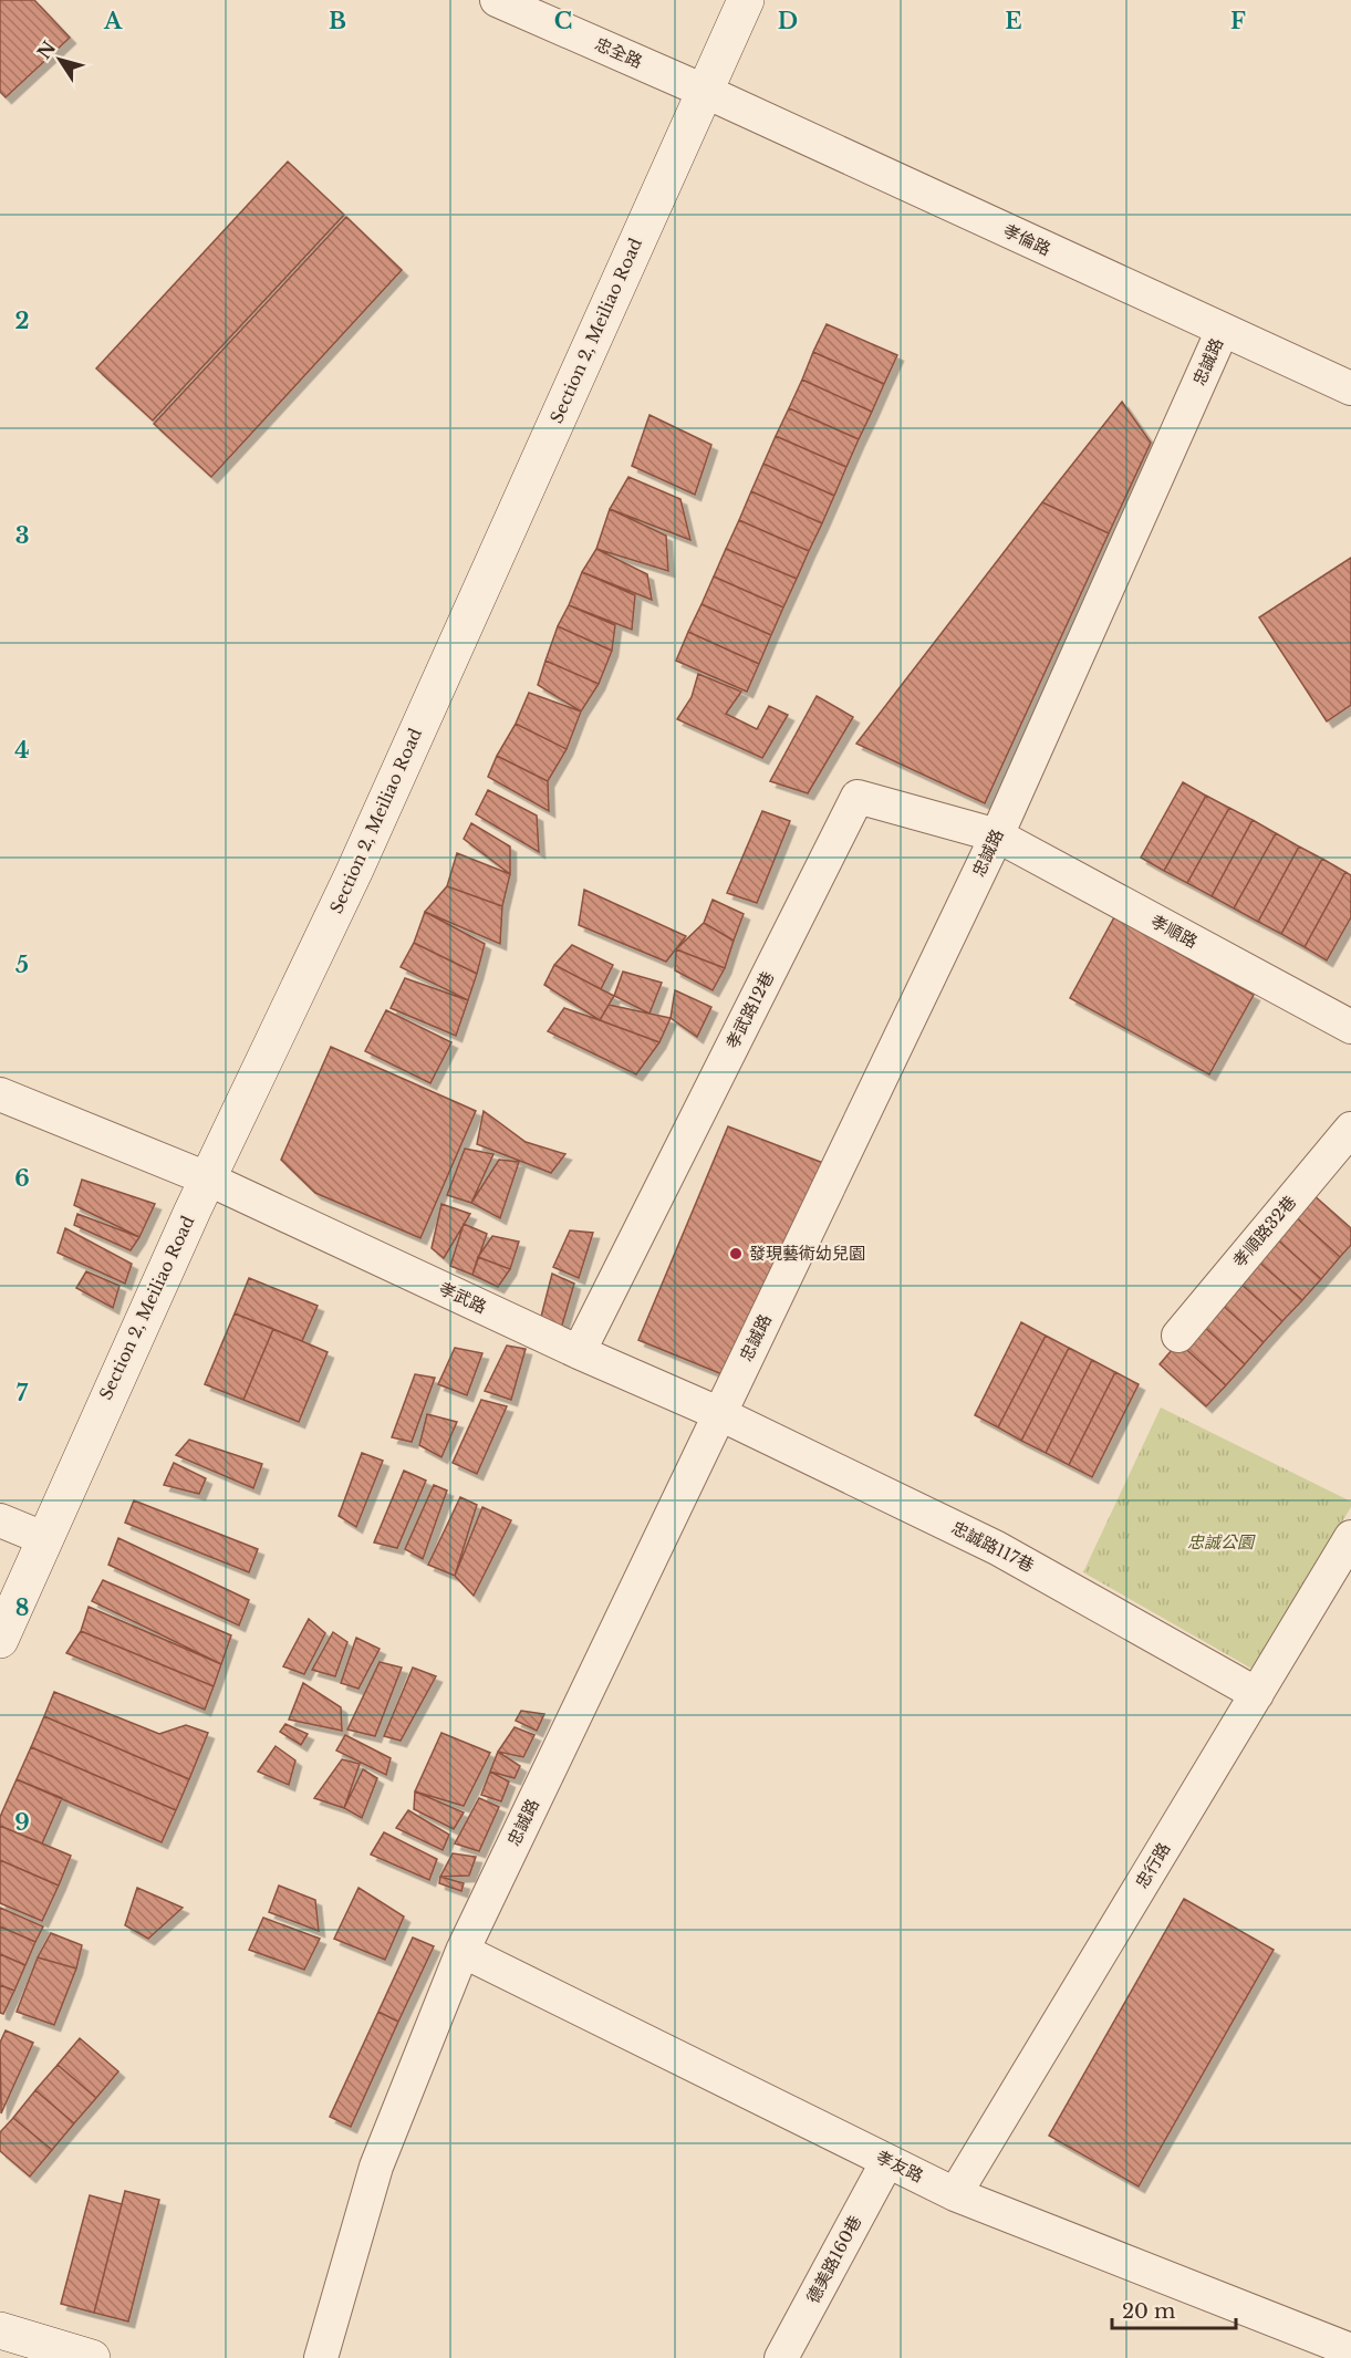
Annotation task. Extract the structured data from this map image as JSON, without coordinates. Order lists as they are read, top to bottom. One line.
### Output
{"streets":{"street":["忠全路","孝倫路","Section 2, Meiliao Road","忠誠路","孝順路","孝武路12巷","孝順路32巷","孝武路","忠誠路117巷","忠行路","孝友路","德美路160巷"]},"crossings":[["忠全路","孝倫路"],["忠全路","Section 2, Meiliao Road"],["孝倫路","Section 2, Meiliao Road"],["孝倫路","忠誠路"],["Section 2, Meiliao Road","孝武路"],["忠誠路","孝順路"],["忠誠路","孝武路12巷"],["忠誠路","孝武路"],["忠誠路","忠誠路117巷"],["忠誠路","孝友路"],["孝順路","孝武路12巷"],["孝武路12巷","孝武路"],["孝武路","忠誠路117巷"],["忠誠路117巷","忠行路"],["忠行路","孝友路"],["孝友路","德美路160巷"]],"parks":["忠誠公園"],"places":["發現藝術幼兒園"],"scale_bar":"20 m","north":"top left","grid":{"columns":["A","B","C","D","E","F"],"rows":["2","3","4","5","6","7","8","9"]}}
